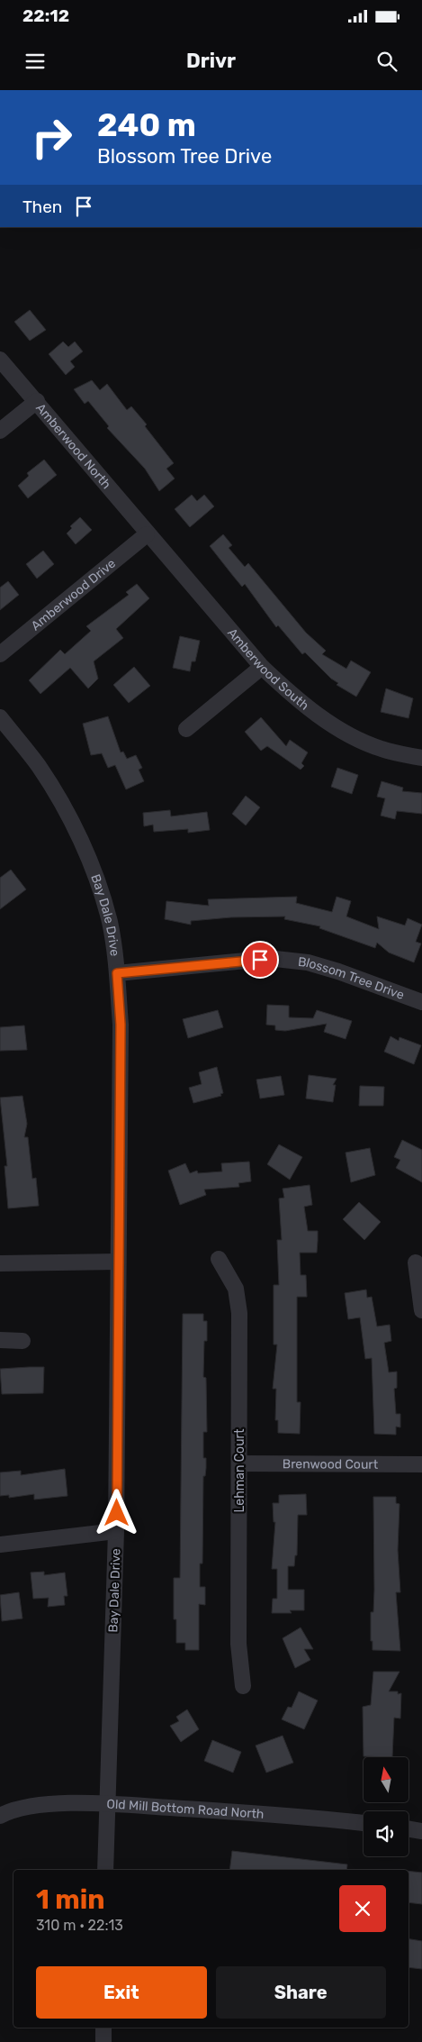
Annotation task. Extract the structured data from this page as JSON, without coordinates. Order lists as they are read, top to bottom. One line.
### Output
{"streets":{"street":["Amberwood North","Amberwood Drive","Amberwood South","Bay Dale Drive","Blossom Tree Drive","Brenwood Court","Lehman Court","Old Mill Bottom Road North"]},"crossings":[["Amberwood North","Amberwood Drive"],["Amberwood North","Amberwood South"],["Amberwood Drive","Amberwood South"],["Bay Dale Drive","Blossom Tree Drive"],["Bay Dale Drive","Old Mill Bottom Road North"],["Brenwood Court","Lehman Court"]],"north":"top","page":{"status":"22:12","header":"Drivr","turn":["240 m","Blossom Tree Drive"],"then":"Then","heading":["1 min","310 m · 22:13"],"buttons":["Exit","Share"]}}
